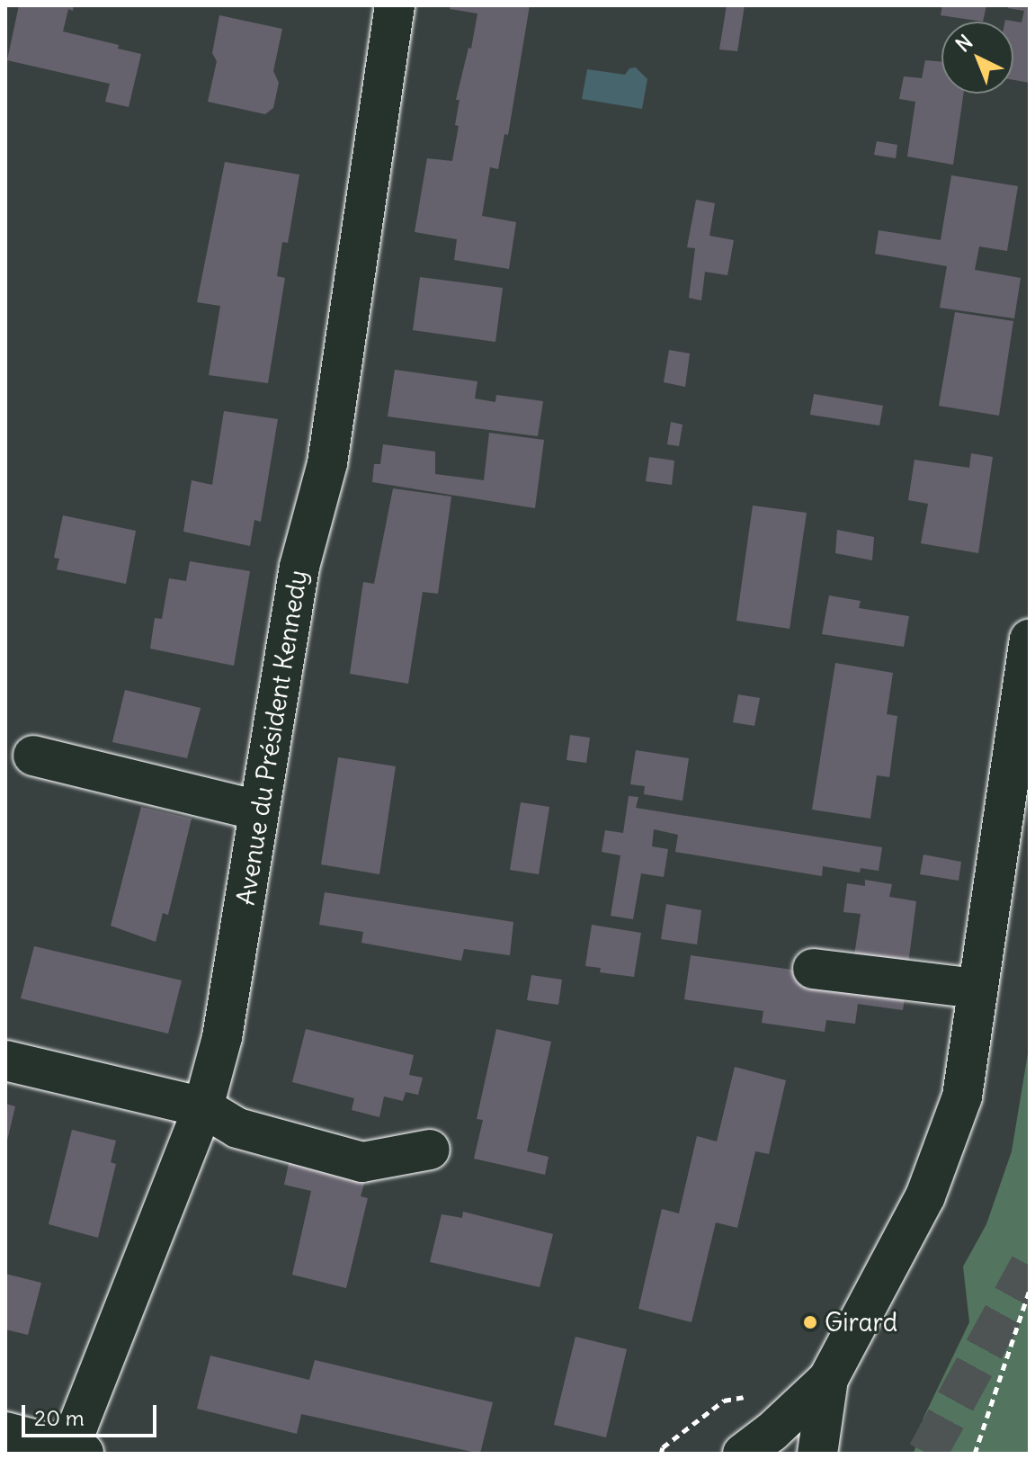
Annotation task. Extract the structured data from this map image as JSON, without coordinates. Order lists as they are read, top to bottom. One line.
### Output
{"streets":{"street":["Avenue du Président Kennedy"]},"places":["Girard"],"scale_bar":"20 m","north":"top left"}
